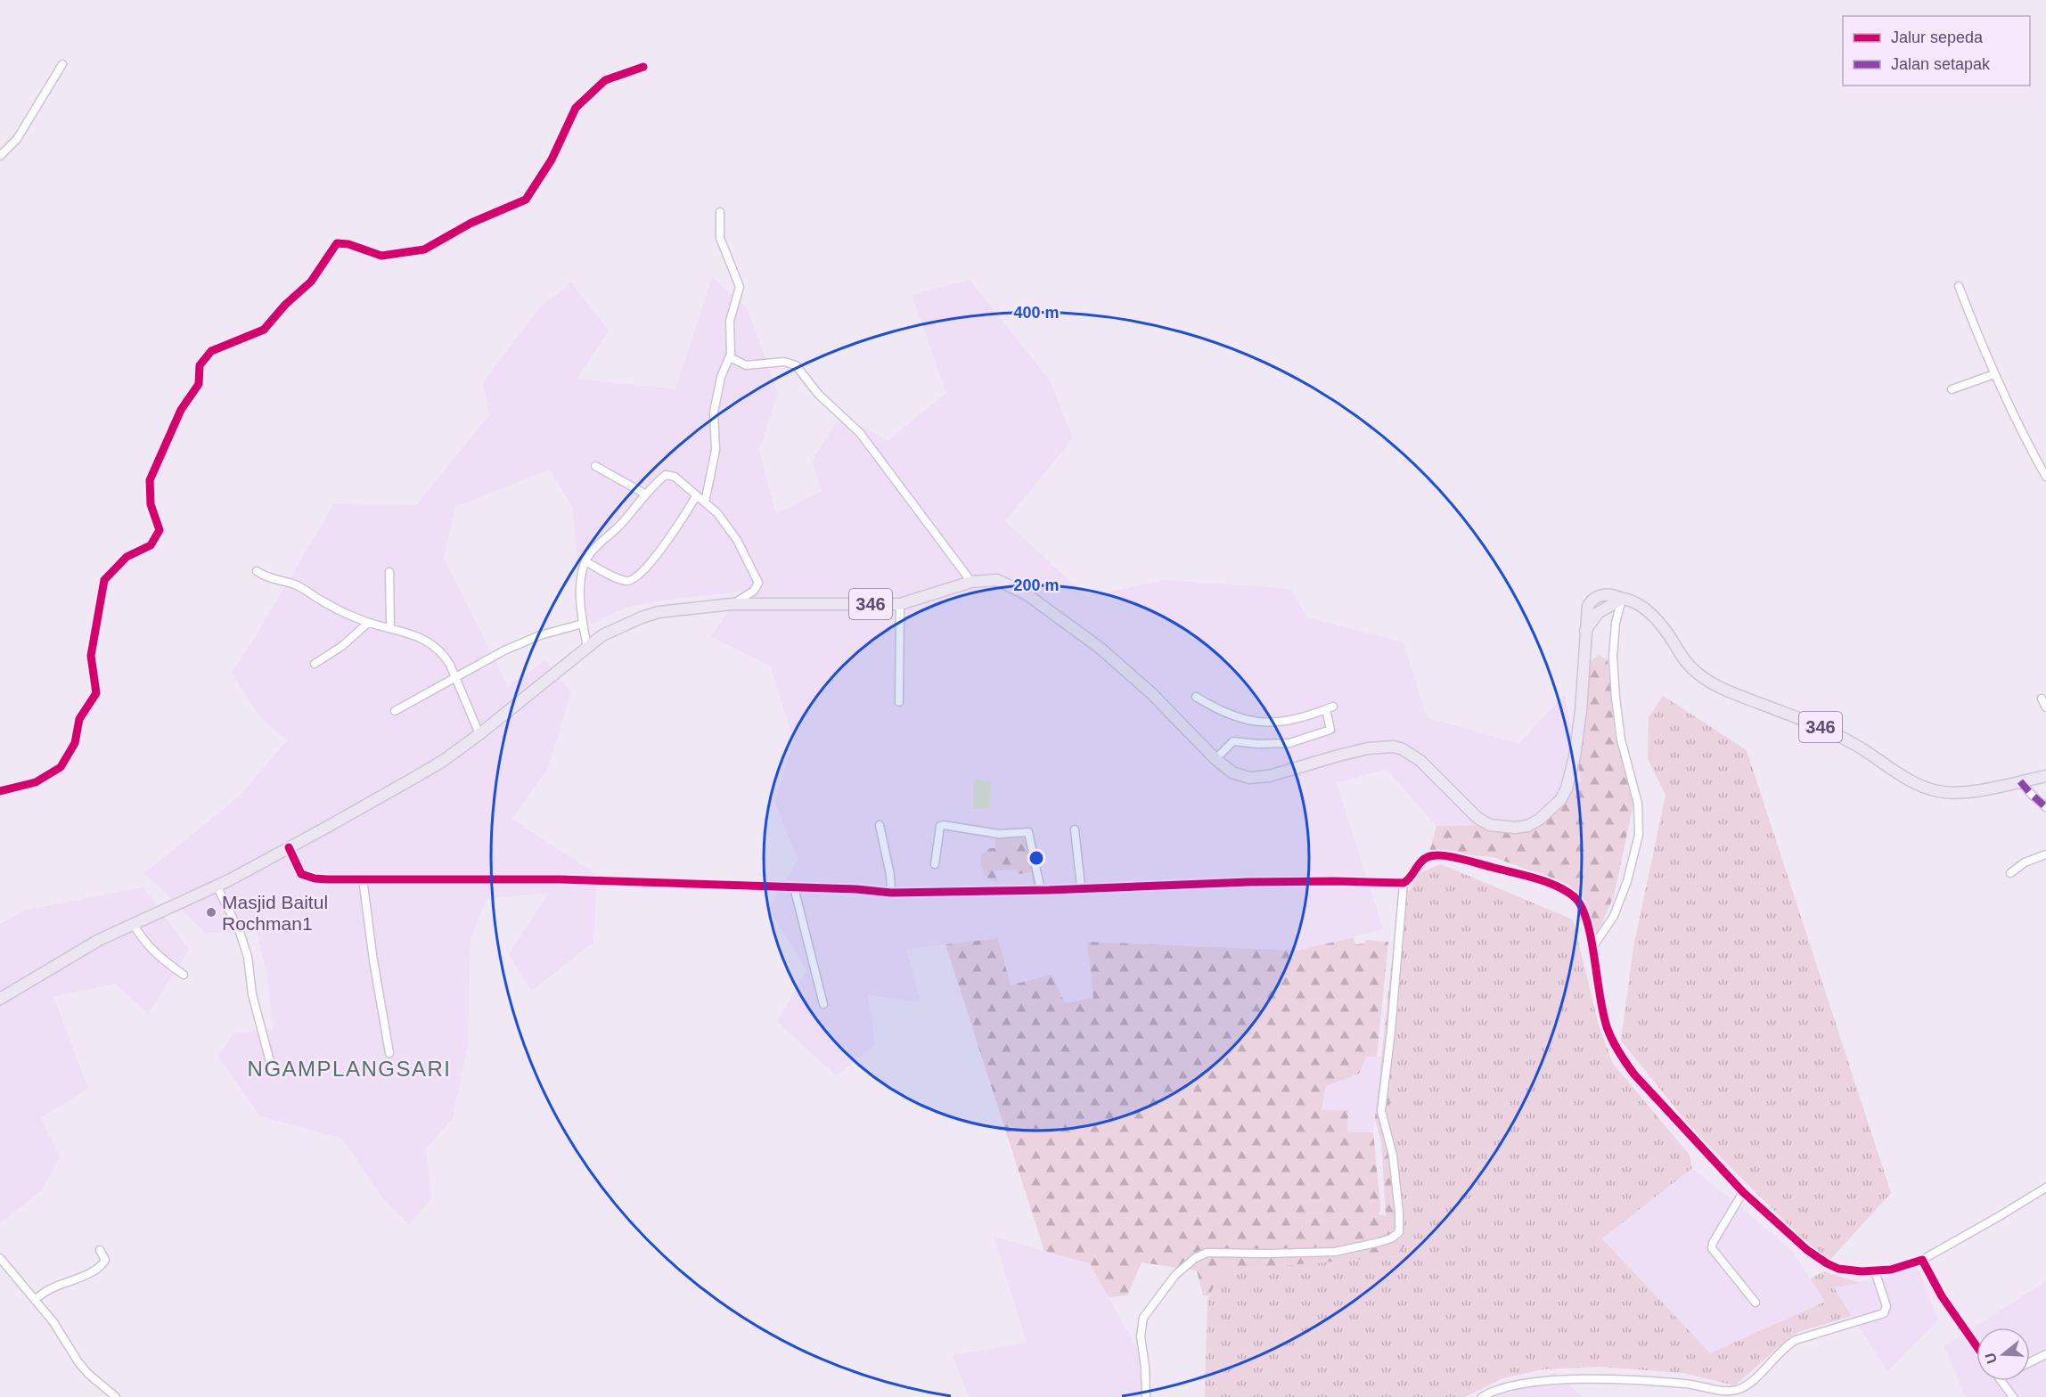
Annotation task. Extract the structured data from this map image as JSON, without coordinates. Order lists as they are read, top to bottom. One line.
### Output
{"streets":{"main road":["346"]},"districts":["NGAMPLANGSARI"],"places":["Masjid Baitul Rochman1"],"legend":["Jalur sepeda","Jalan setapak"],"north":"left","rings":["400 m","200 m"]}
